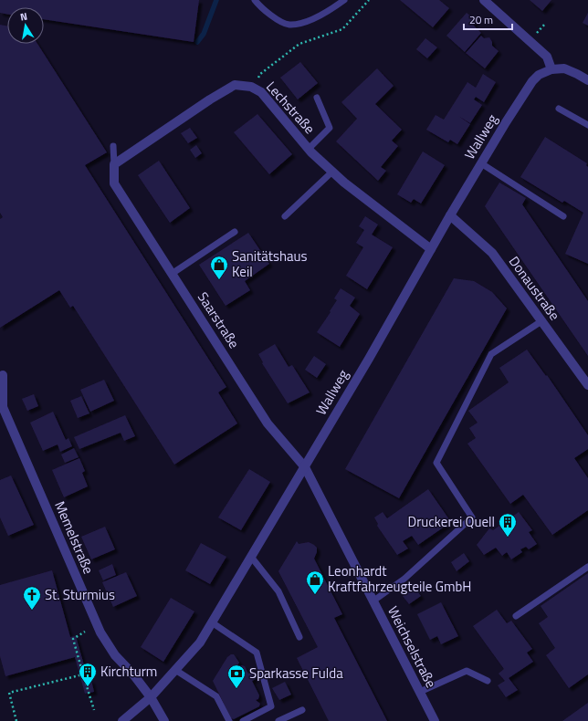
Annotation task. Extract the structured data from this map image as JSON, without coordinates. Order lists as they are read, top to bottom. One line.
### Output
{"streets":{"street":["Lechstraße","Wallweg","Donaustraße","Saarstraße","Memelstraße","Weichselstraße"]},"crossings":[["Lechstraße","Wallweg"],["Lechstraße","Saarstraße"],["Wallweg","Donaustraße"],["Wallweg","Saarstraße"],["Wallweg","Memelstraße"],["Wallweg","Weichselstraße"],["Saarstraße","Weichselstraße"]],"places":{"shop":["Sanitätshaus Keil","Leonhardt Kraftfahrzeugteile GmbH"],"building":["Druckerei Quell","Kirchturm"],"church":["St. Sturmius"],"bank":["Sparkasse Fulda"]},"scale_bar":"20 m","north":"top"}
